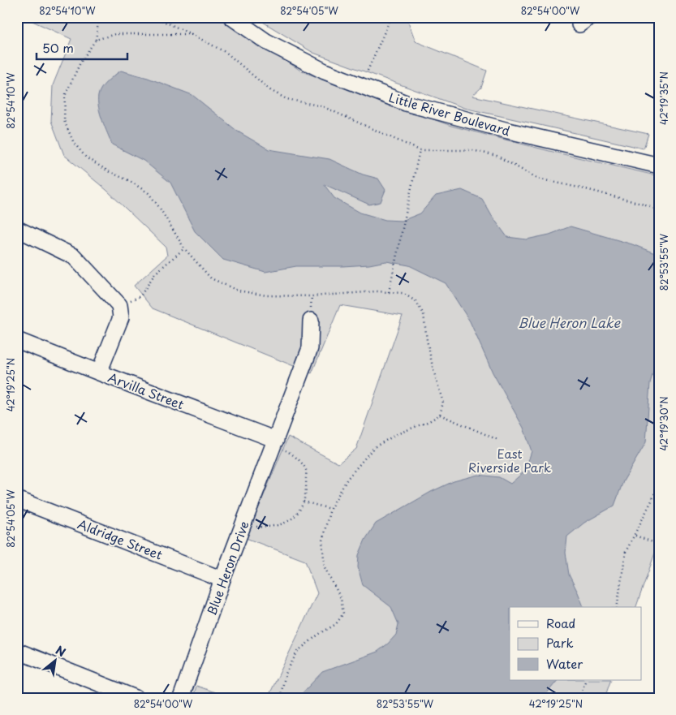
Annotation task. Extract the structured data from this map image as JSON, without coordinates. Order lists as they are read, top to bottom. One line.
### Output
{"streets":{"street":["Little River Boulevard","Arvilla Street","Aldridge Street","Blue Heron Drive"]},"crossings":[["Arvilla Street","Blue Heron Drive"],["Aldridge Street","Blue Heron Drive"]],"water":["Blue Heron Lake"],"parks":["East Riverside Park"],"legend":["Road","Park","Water"],"scale_bar":"50 m","north":"top right","coordinates":["82°54'10\"W","82°54'05\"W","82°54'00\"W","42°19'35\"N","82°53'55\"W","42°19'25\"N","42°19'30\"N"]}
